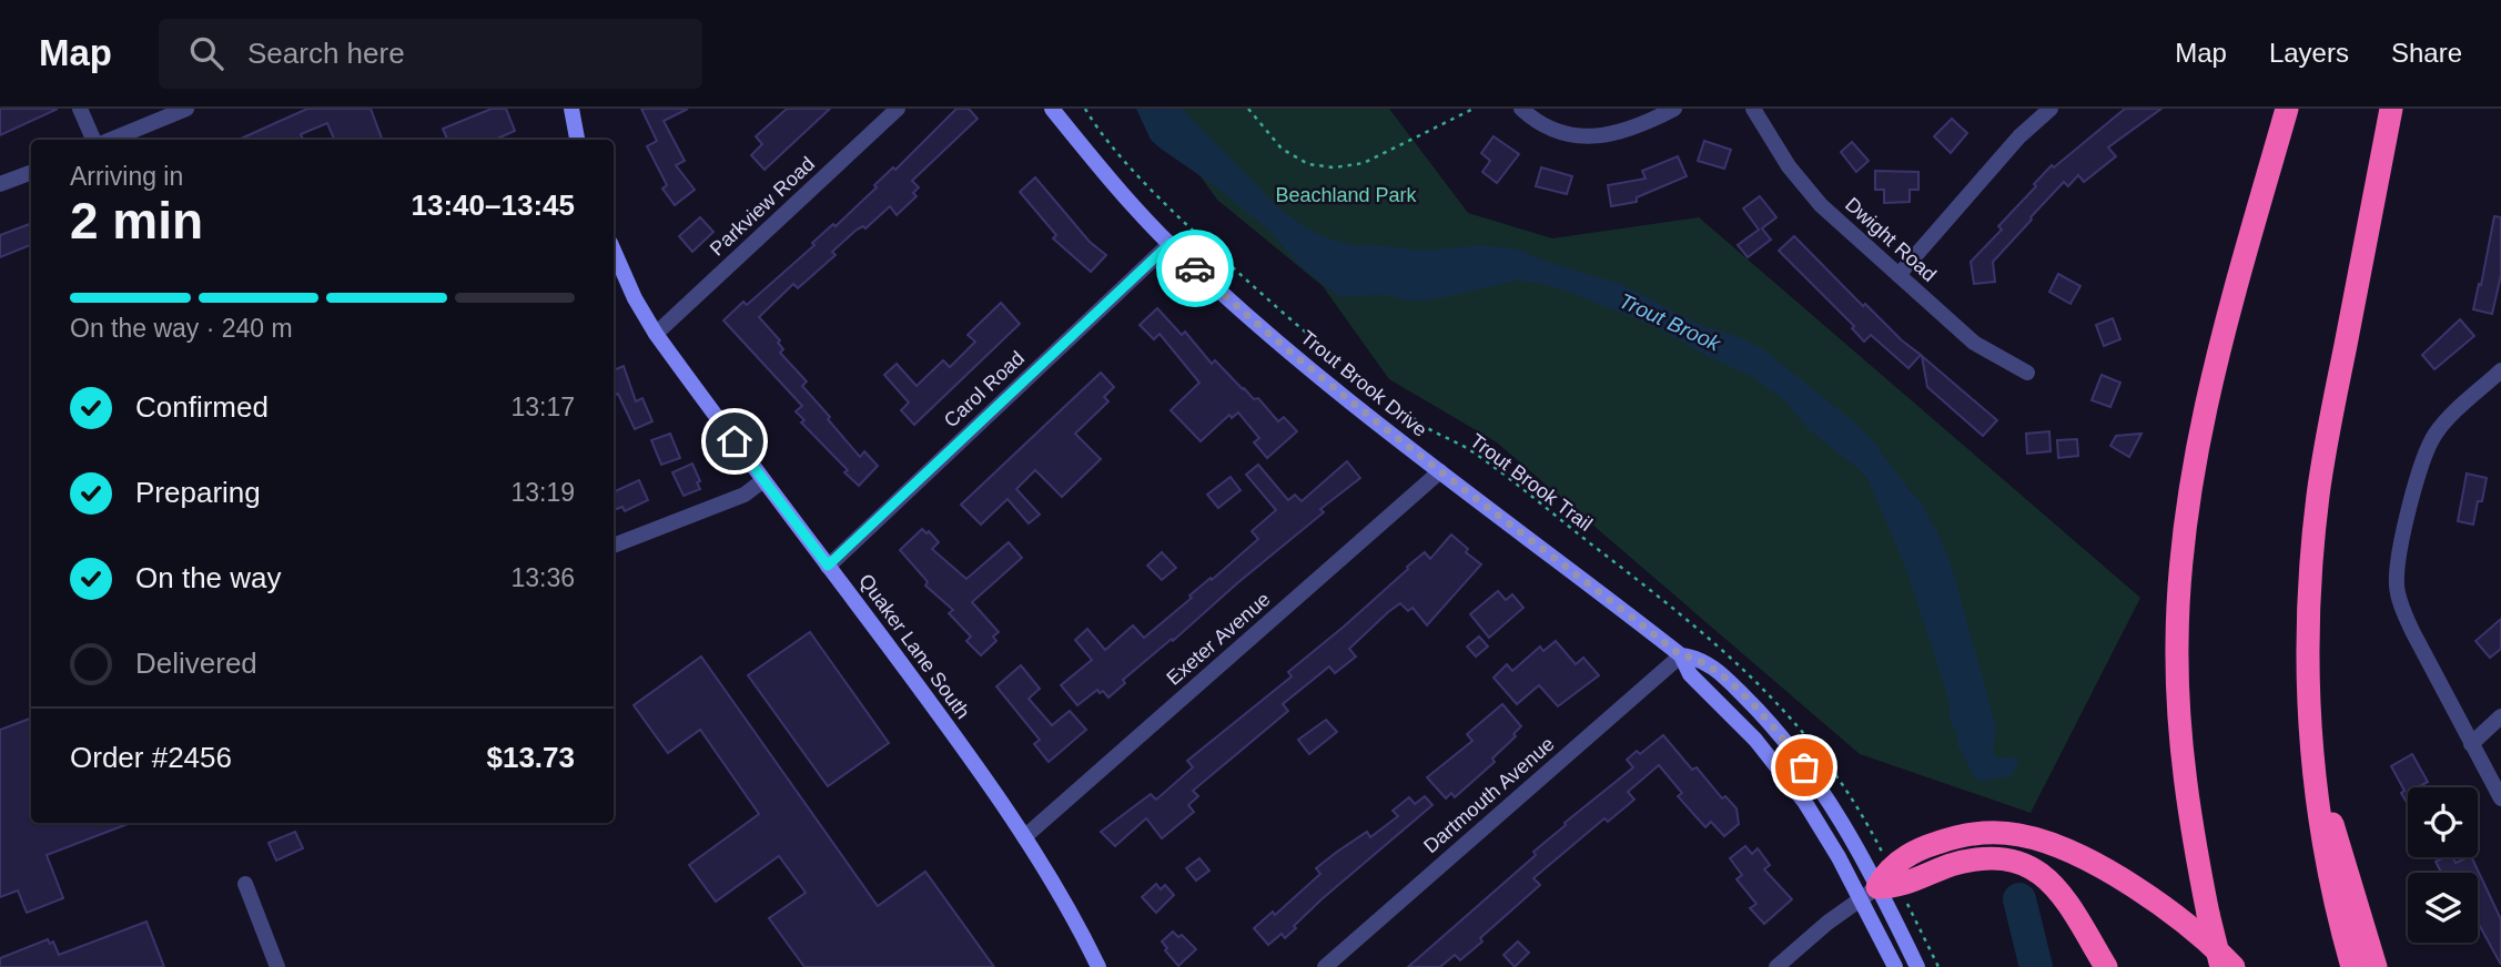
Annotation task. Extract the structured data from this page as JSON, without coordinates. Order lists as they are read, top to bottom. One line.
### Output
{"streets":{"main road":["Trout Brook Drive","Quaker Lane South"],"street":["Parkview Road","Dwight Road","Carol Road","Exeter Avenue","Dartmouth Avenue"],"path":["Trout Brook Trail"]},"crossings":[["Parkview Road","Quaker Lane South"],["Trout Brook Drive","Carol Road"],["Trout Brook Drive","Exeter Avenue"],["Trout Brook Drive","Dartmouth Avenue"],["Carol Road","Quaker Lane South"],["Exeter Avenue","Quaker Lane South"]],"water":["Trout Brook"],"parks":["Beachland Park"],"page":{"header":"Map","search":"Search here","nav":["Map","Layers","Share"],"heading":["2 min","Arriving in","13:40–13:45"],"panel":["Order #2456","$13.73"],"bar":"On the way · 240 m","list":[["Confirmed","13:17"],["Preparing","13:19"],["On the way","13:36"],"Delivered"]}}
